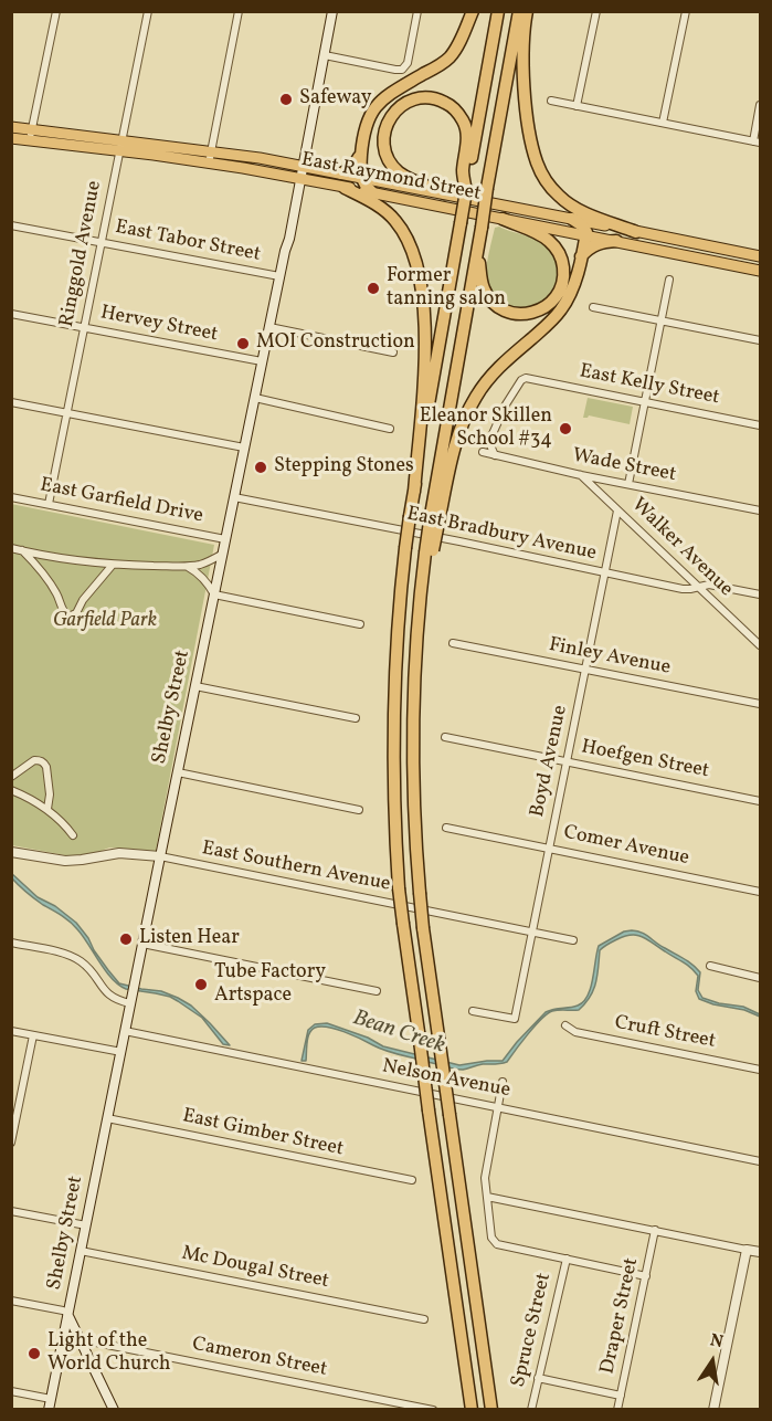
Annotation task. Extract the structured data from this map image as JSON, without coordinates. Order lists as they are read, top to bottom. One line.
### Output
{"streets":{"main road":["East Raymond Street","Shelby Street"],"street":["East Tabor Street","Ringgold Avenue","Hervey Street","East Kelly Street","Wade Street","East Garfield Drive","East Bradbury Avenue","Walker Avenue","Finley Avenue","Hoefgen Street","Boyd Avenue","Comer Avenue","East Southern Avenue","Cruft Street","Nelson Avenue","East Gimber Street","Mc Dougal Street","Draper Street","Spruce Street","Cameron Street"]},"crossings":[["East Raymond Street","Ringgold Avenue"],["East Raymond Street","Shelby Street"],["East Tabor Street","Ringgold Avenue"],["East Tabor Street","Shelby Street"],["Ringgold Avenue","Hervey Street"],["Ringgold Avenue","East Garfield Drive"],["Hervey Street","Shelby Street"],["East Kelly Street","Wade Street"],["Wade Street","Walker Avenue"],["East Garfield Drive","Shelby Street"],["East Bradbury Avenue","Walker Avenue"],["East Bradbury Avenue","Shelby Street"],["East Bradbury Avenue","Boyd Avenue"],["Walker Avenue","Boyd Avenue"],["Finley Avenue","Boyd Avenue"],["Shelby Street","East Southern Avenue"],["Shelby Street","Nelson Avenue"],["Shelby Street","East Gimber Street"],["Shelby Street","Mc Dougal Street"],["Hoefgen Street","Boyd Avenue"],["Boyd Avenue","Comer Avenue"],["Boyd Avenue","East Southern Avenue"]],"water":["Bean Creek"],"parks":["Garfield Park"],"places":["Safeway","Former tanning salon","MOI Construction","Eleanor Skillen School #34","Stepping Stones","Listen Hear","Tube Factory Artspace","Light of the World Church"],"north":"top"}
